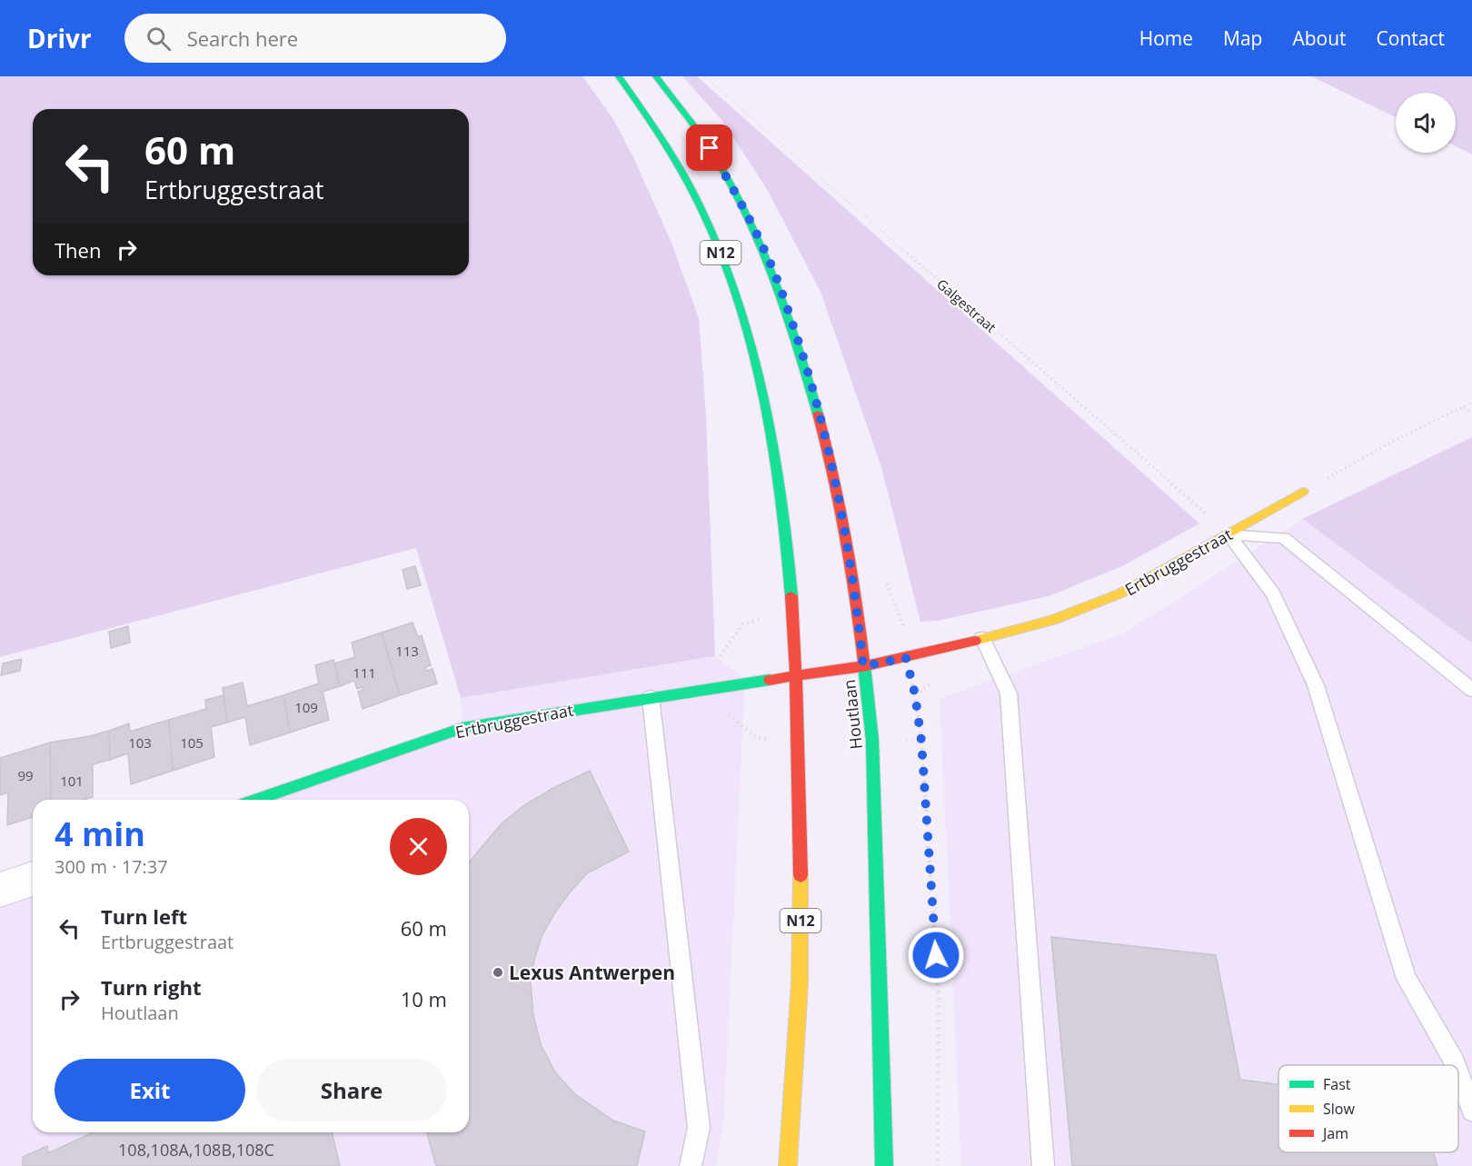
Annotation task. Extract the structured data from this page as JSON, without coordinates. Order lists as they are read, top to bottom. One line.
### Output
{"streets":{"main road":["N12","Ertbruggestraat","Houtlaan"],"path":["Galgestraat"]},"crossings":[["N12","Ertbruggestraat"],["Galgestraat","Ertbruggestraat"],["Ertbruggestraat","Houtlaan"]],"places":["Lexus Antwerpen"],"house_numbers":["113","111","109","103","105","99","101","108,108A,108B,108C"],"legend":["Fast","Slow","Jam"],"page":{"header":"Drivr","search":"Search here","nav":["Home","Map","About","Contact"],"turn":["60 m","Ertbruggestraat"],"then":"Then","heading":["4 min","300 m · 17:37"],"list":[{"name":"Turn left","note":"Ertbruggestraat","value":"60 m"},{"name":"Turn right","note":"Houtlaan","value":"10 m"}],"buttons":["Exit","Share"]}}
